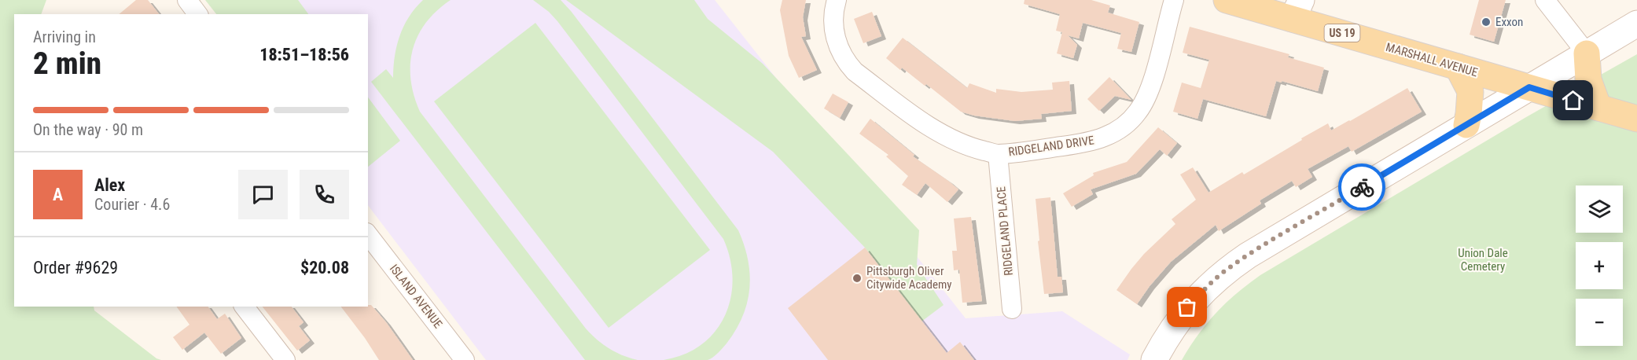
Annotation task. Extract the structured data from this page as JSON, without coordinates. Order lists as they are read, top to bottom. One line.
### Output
{"streets":{"main road":["US 19","MARSHALL AVENUE"],"street":["RIDGELAND DRIVE","RIDGELAND PLACE","ISLAND AVENUE"]},"crossings":[["RIDGELAND DRIVE","RIDGELAND PLACE"]],"parks":["Union Dale Cemetery"],"places":["Exxon","Pittsburgh Oliver Citywide Academy"],"page":{"heading":["2 min","Arriving in","18:51–18:56"],"panel":["Alex","Courier · 4.6","Order #9629","$20.08"],"bar":"On the way · 90 m","round":"A","map_buttons":["+","−"]}}
